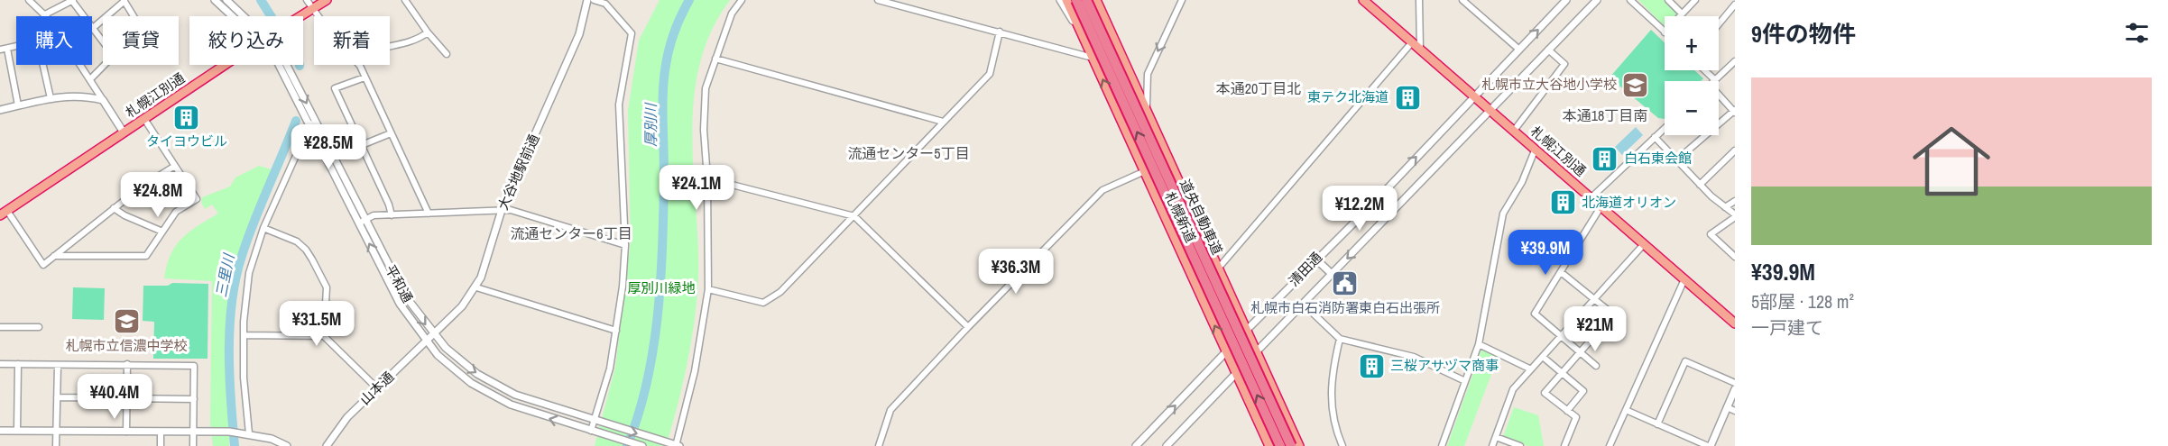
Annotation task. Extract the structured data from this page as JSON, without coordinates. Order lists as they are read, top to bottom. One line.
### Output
{"streets":{"highway":["札幌江別通","札幌新道","道央自動車道"],"street":["大谷地駅前通","清田通","平和通","山本通"]},"crossings":[["札幌江別通","清田通"],["大谷地駅前通","平和通"],["大谷地駅前通","山本通"],["札幌新道","清田通"],["平和通","山本通"]],"districts":["本通20丁目北","本通18丁目南","流通センター5丁目","流通センター6丁目"],"water":["厚別川","三里川"],"parks":["厚別川緑地"],"places":{"school or university":["札幌市立大谷地小学校","札幌市立信濃中学校"],"building":["東テク北海道","タイヨウビル","白石東会館","北海道オリオン","三桜アサヅマ商事"],"public building":["札幌市白石消防署東白石出張所"]},"page":{"heading":"9件の物件","map_buttons":["+","−"],"chip":["購入","賃貸","絞り込み","新着"],"list":[{"name":"¥39.9M","note":"5部屋 · 128 m² · 一戸建て"}],"price":["¥28.5M","¥24.1M","¥24.8M","¥12.2M","¥39.9M","¥36.3M","¥31.5M","¥21M","¥40.4M"]}}
